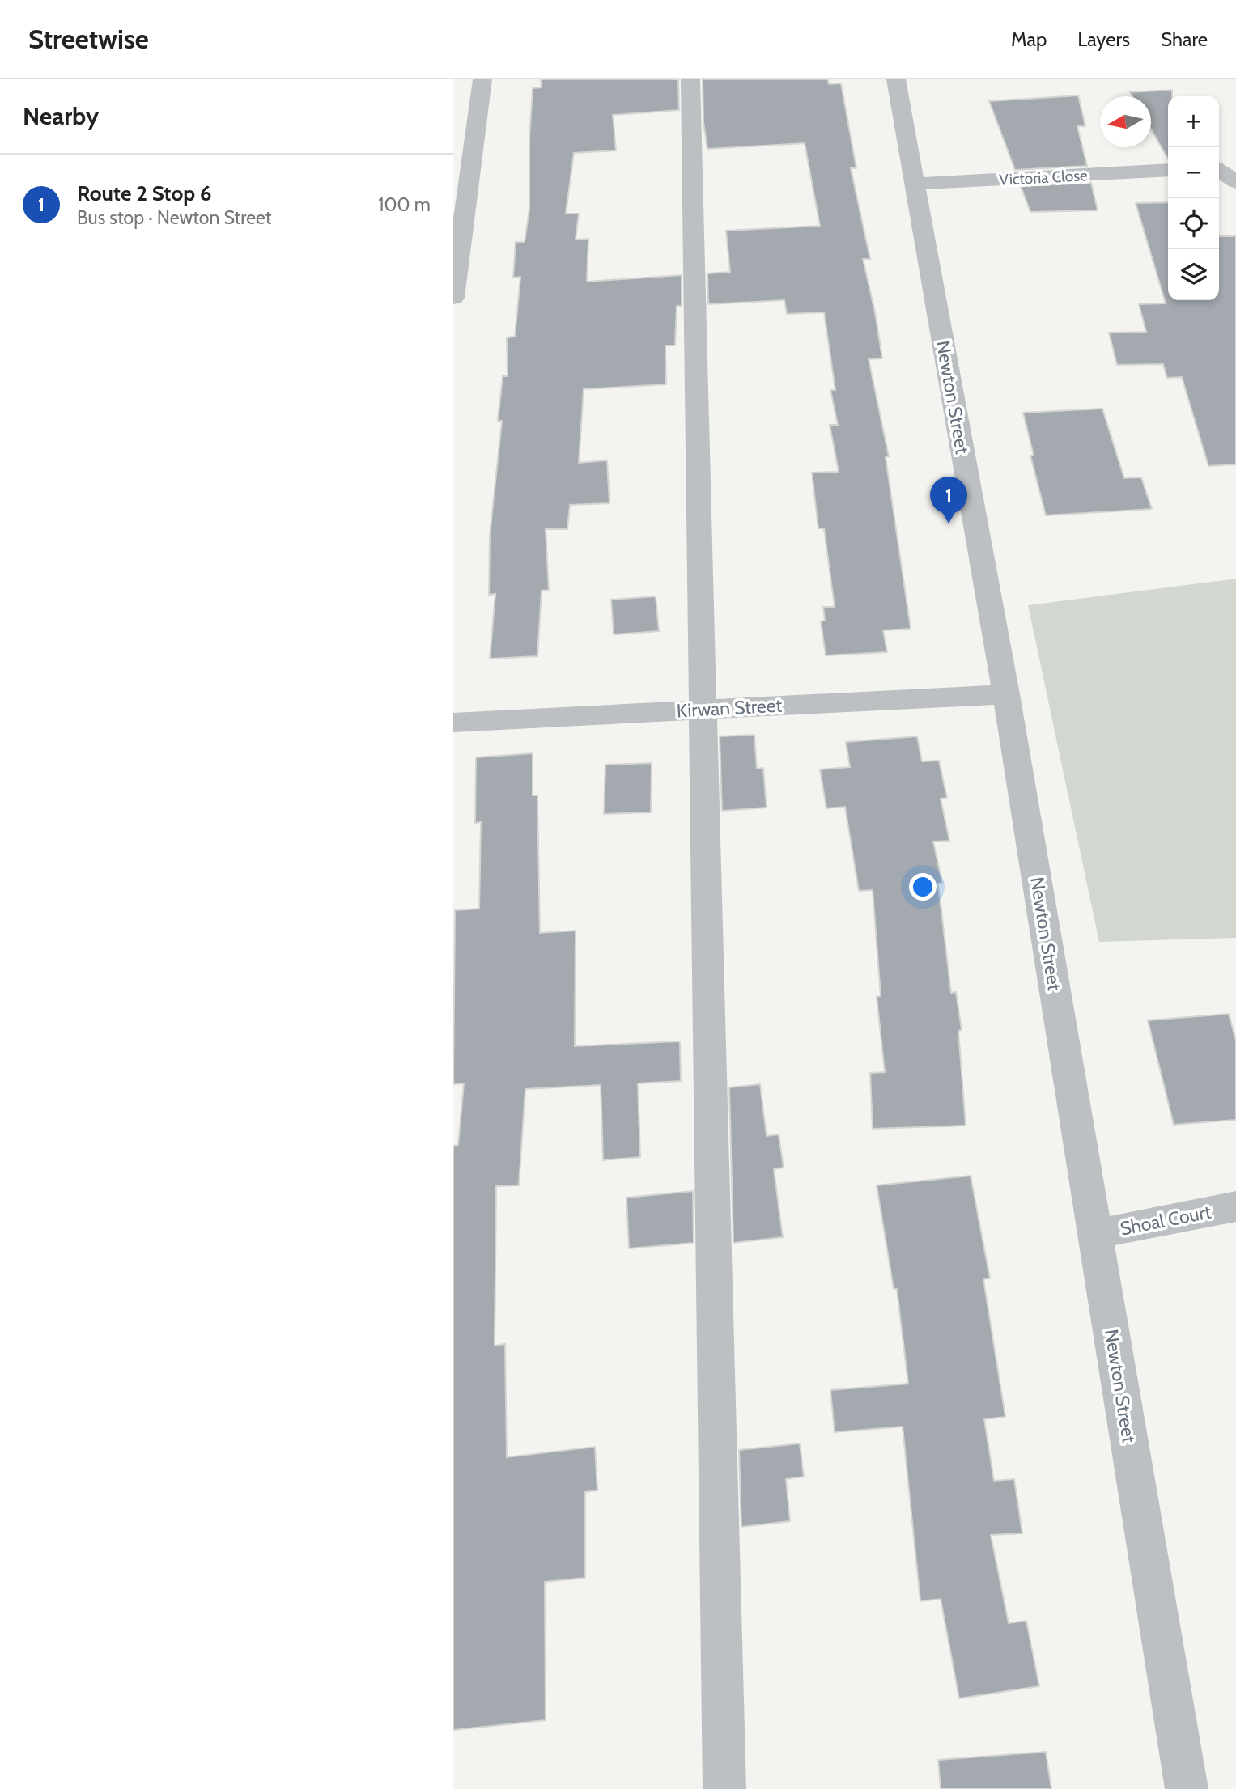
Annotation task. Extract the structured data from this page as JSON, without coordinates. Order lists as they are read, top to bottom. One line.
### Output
{"streets":{"street":["Victoria Close","Newton Street","Kirwan Street","Shoal Court"]},"crossings":[["Victoria Close","Newton Street"],["Newton Street","Kirwan Street"],["Newton Street","Shoal Court"]],"north":"left","page":{"header":"Streetwise","nav":["Map","Layers","Share"],"heading":"Nearby","map_buttons":["+","−"],"list":[{"mark":"1","name":"Route 2 Stop 6","note":"Bus stop · Newton Street","value":"100 m"}],"pins":"1"}}
